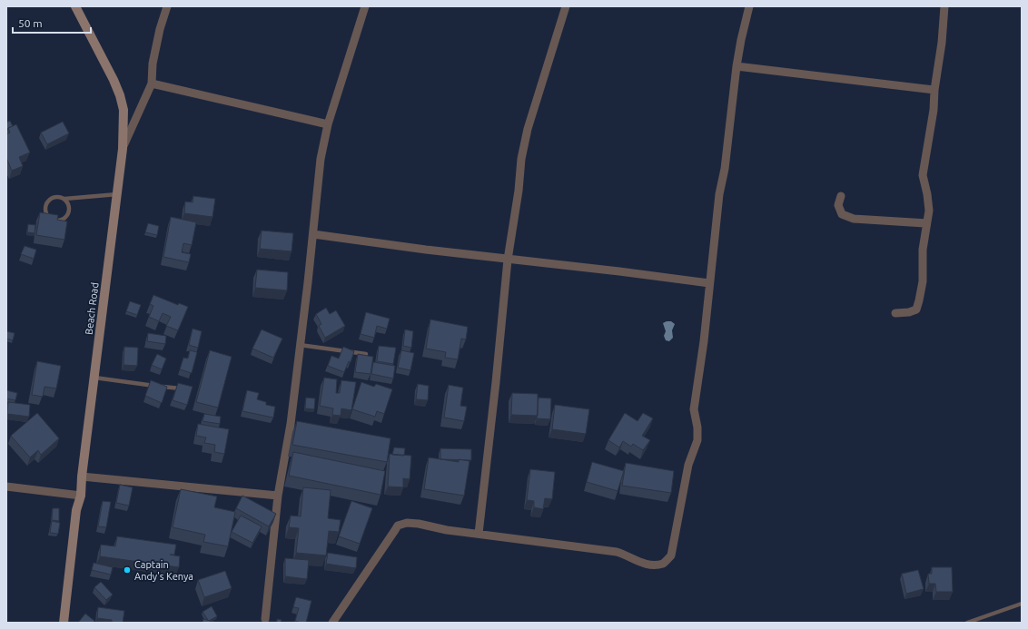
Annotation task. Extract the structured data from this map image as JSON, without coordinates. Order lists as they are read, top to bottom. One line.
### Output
{"streets":{"main road":["Beach Road"]},"places":["Captain Andy's Kenya"],"scale_bar":"50 m"}
